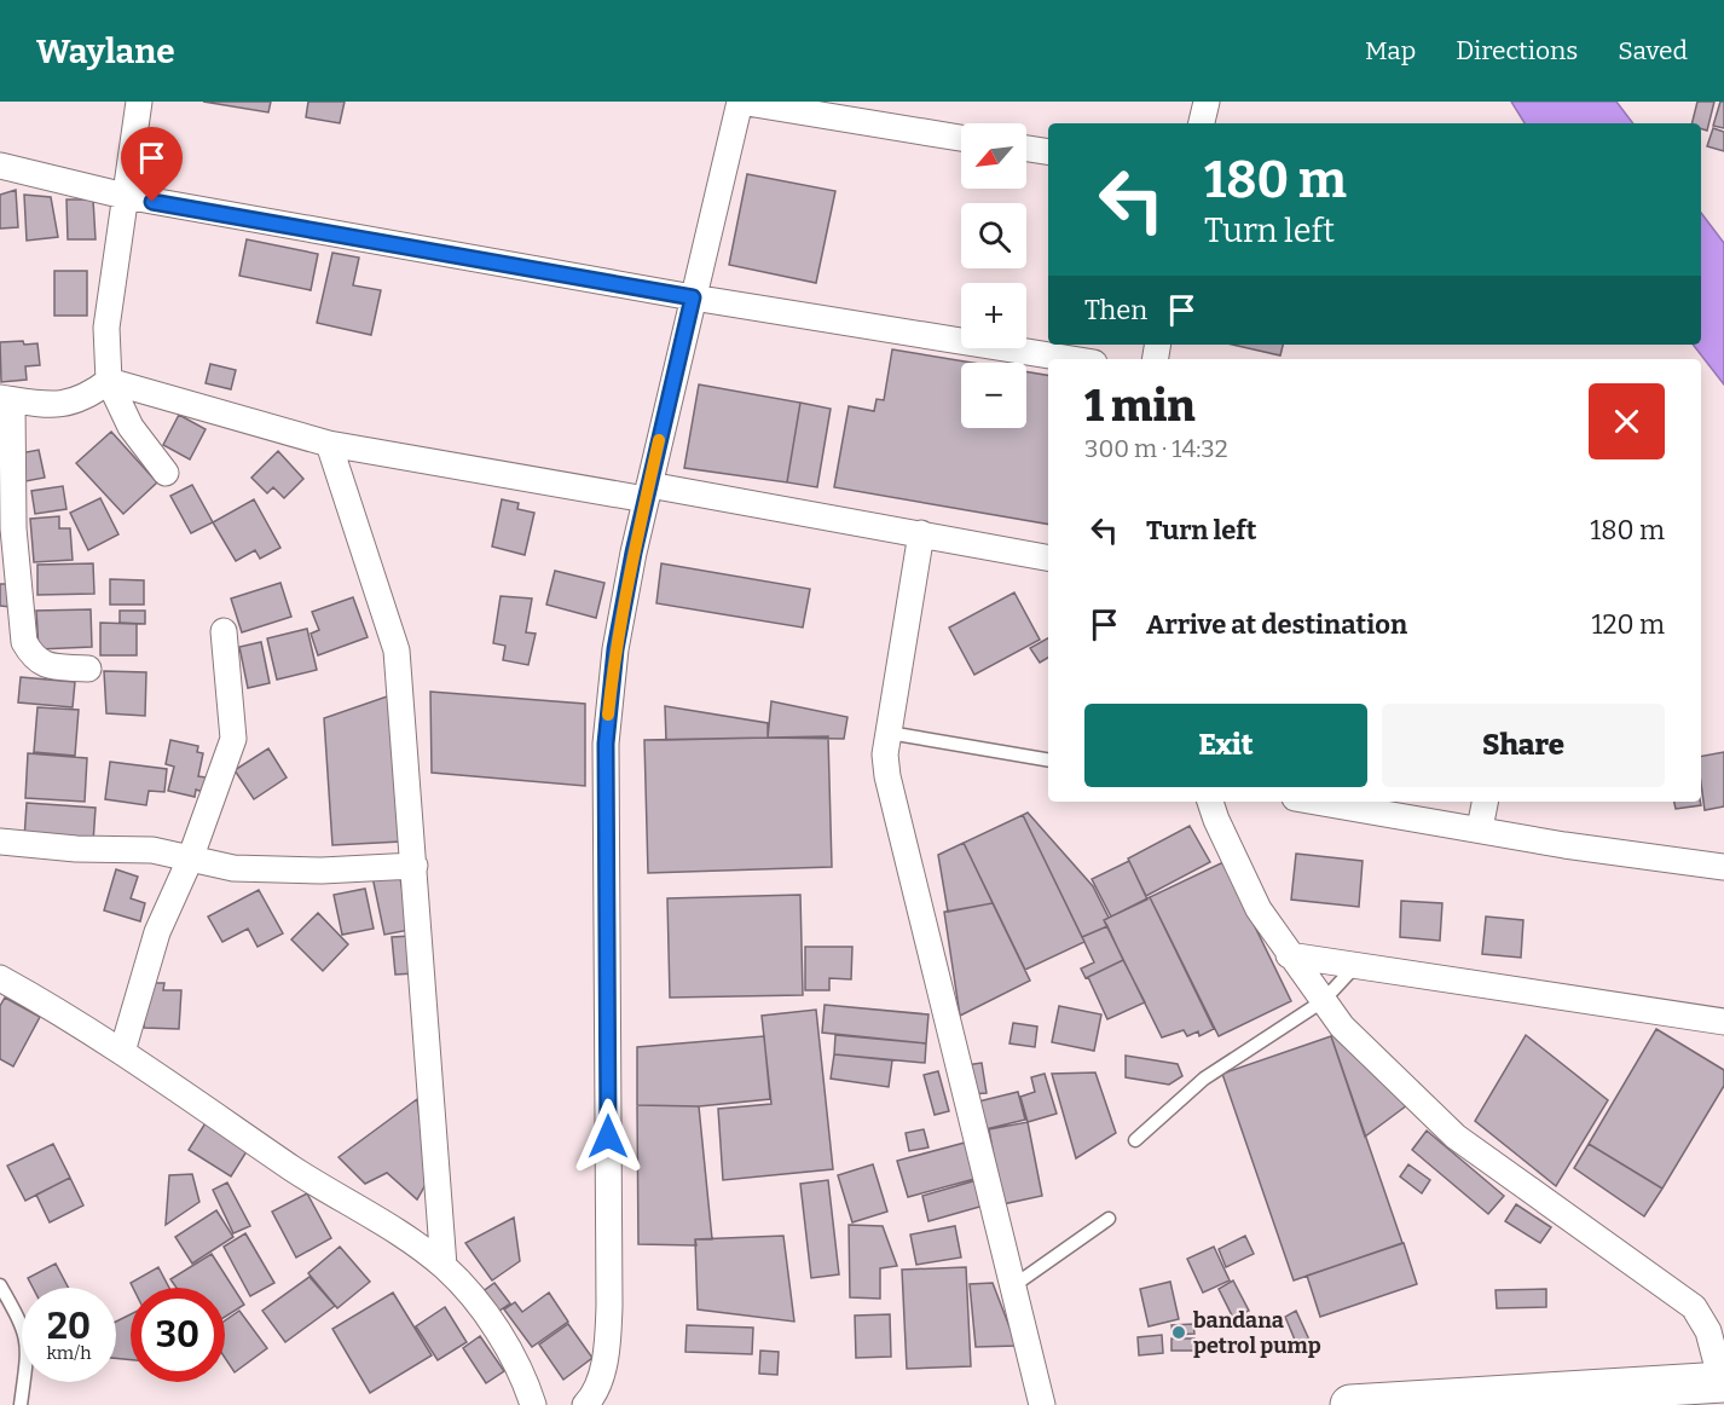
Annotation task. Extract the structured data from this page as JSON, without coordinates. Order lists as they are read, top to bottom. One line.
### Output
{"places":["bandana petrol pump"],"north":"bottom left","page":{"header":"Waylane","nav":["Map","Directions","Saved"],"map_buttons":["+","−"],"turn":["180 m","Turn left"],"then":"Then","heading":["1 min","300 m · 14:32"],"list":[{"name":"Turn left","value":"180 m"},{"name":"Arrive at destination","value":"120 m"}],"buttons":["Exit","Share"],"speed":"20 km/h","limit":"30"}}
